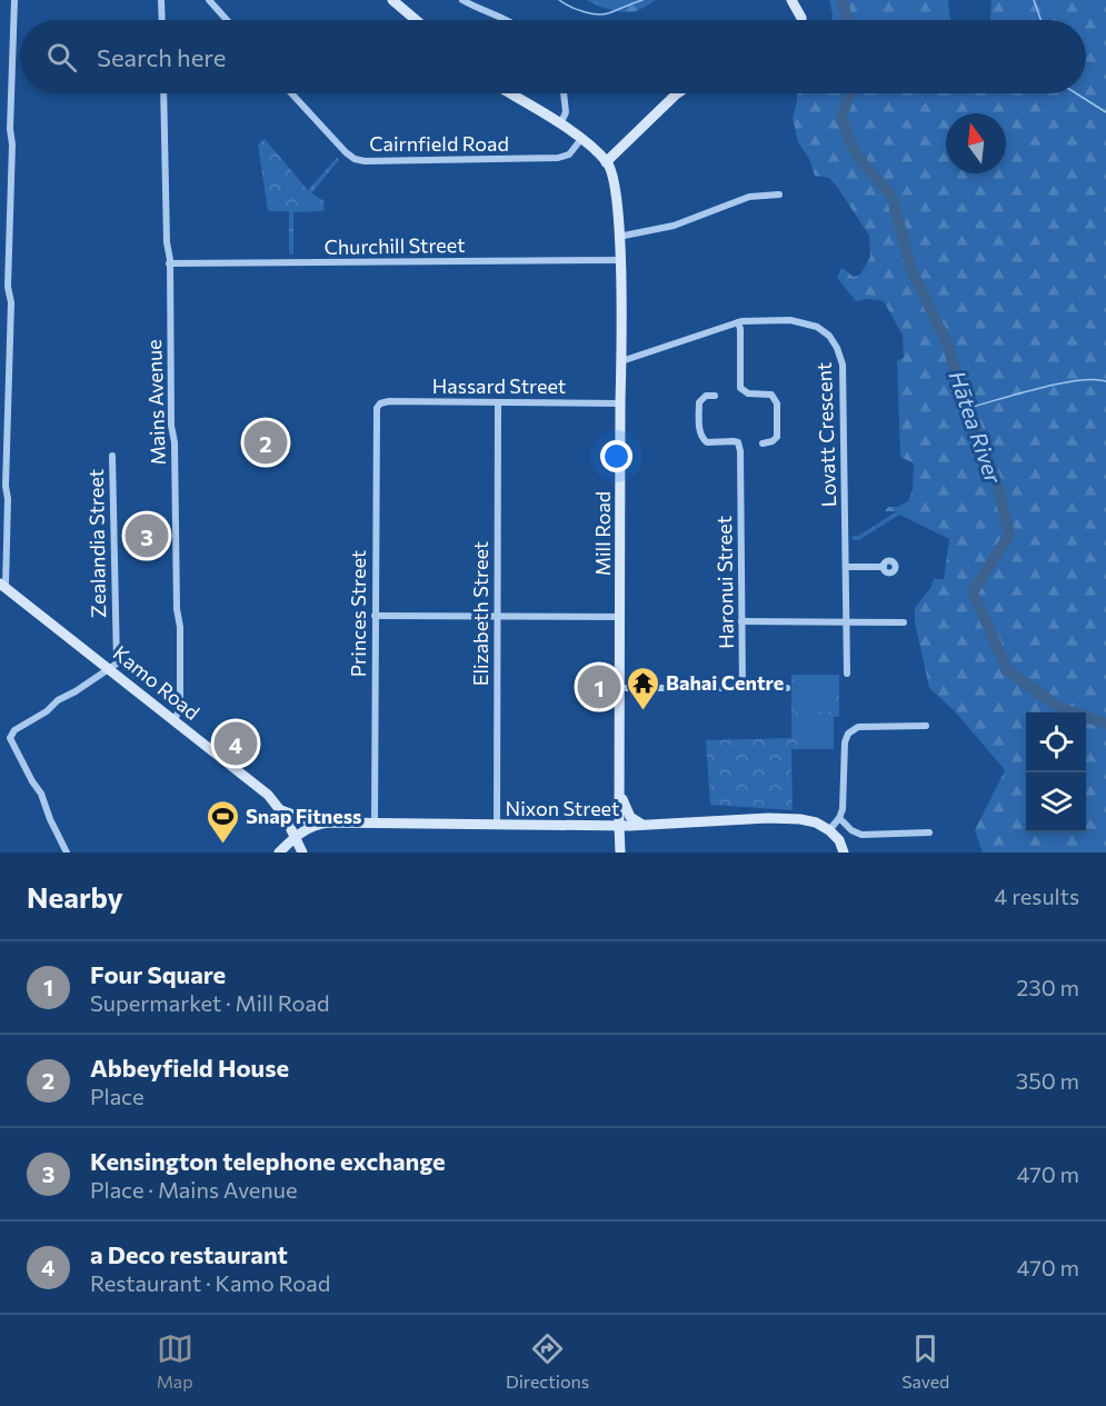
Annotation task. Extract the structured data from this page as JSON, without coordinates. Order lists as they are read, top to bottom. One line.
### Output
{"streets":{"main road":["Mill Road","Kamo Road","Nixon Street"],"street":["Cairnfield Road","Churchill Street","Hassard Street","Mains Avenue","Lovatt Crescent","Zealandia Street","Haronui Street","Princes Street","Elizabeth Street"]},"crossings":[["Churchill Street","Mains Avenue"],["Churchill Street","Mill Road"],["Hassard Street","Mill Road"],["Hassard Street","Princes Street"],["Hassard Street","Elizabeth Street"],["Mains Avenue","Kamo Road"],["Lovatt Crescent","Mill Road"],["Mill Road","Nixon Street"],["Zealandia Street","Kamo Road"],["Princes Street","Nixon Street"],["Elizabeth Street","Nixon Street"]],"water":["Hātea River"],"places":{"temple":["Bahai Centre"],"sports":["Snap Fitness"]},"north":"top","page":{"search":"Search here","pins":["2","3","1","4"],"heading":["Nearby","4 results"],"list":[{"mark":"1","name":"Four Square","note":"Supermarket · Mill Road","value":"230 m"},{"mark":"2","name":"Abbeyfield House","note":"Place","value":"350 m"},{"mark":"3","name":"Kensington telephone exchange","note":"Place · Mains Avenue","value":"470 m"},{"mark":"4","name":"a Deco restaurant","note":"Restaurant · Kamo Road","value":"470 m"}],"nav":["Map","Directions","Saved"]}}
